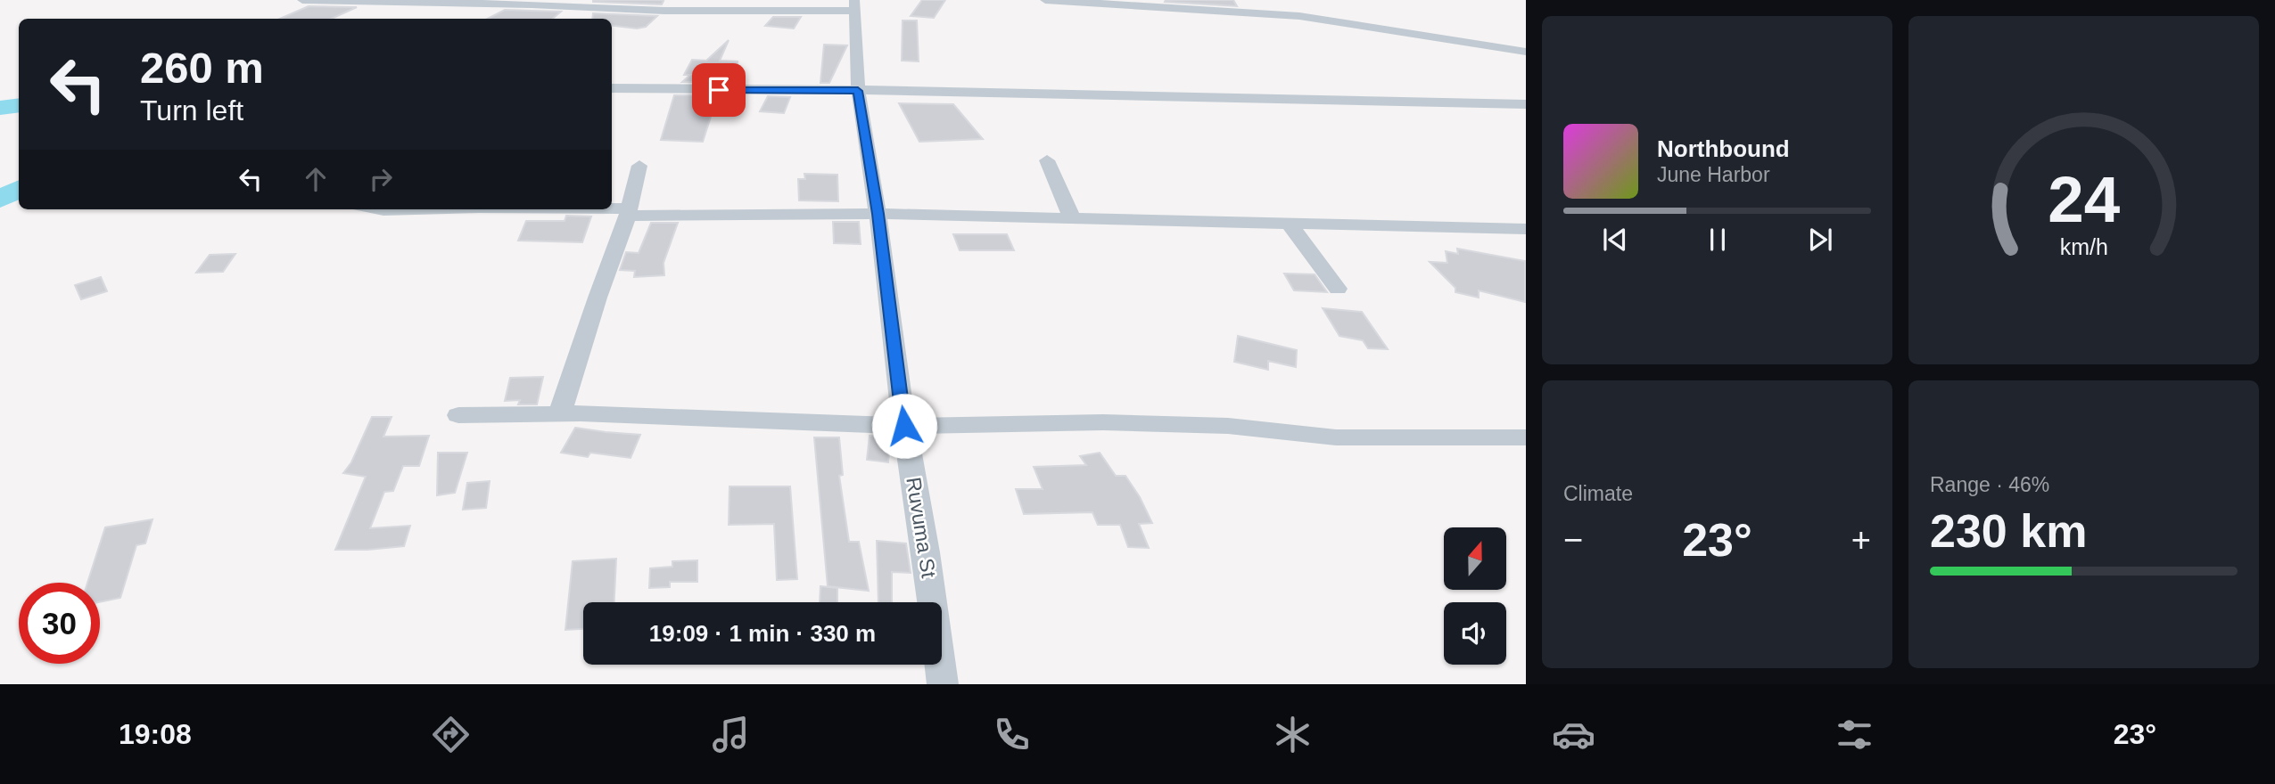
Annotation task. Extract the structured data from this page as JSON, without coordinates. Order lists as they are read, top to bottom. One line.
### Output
{"streets":{"street":["Ruvuma St"]},"north":"top","page":{"turn":["260 m","Turn left"],"song":["Northbound","June Harbor"],"tile":["Climate",["Range · 46%","230 km"]],"heat":["−","23°","+"],"limit":"30","trip":"19:09 · 1 min · 330 m","tabs":["19:08","23°"],"gauge":["24","km/h"]}}
